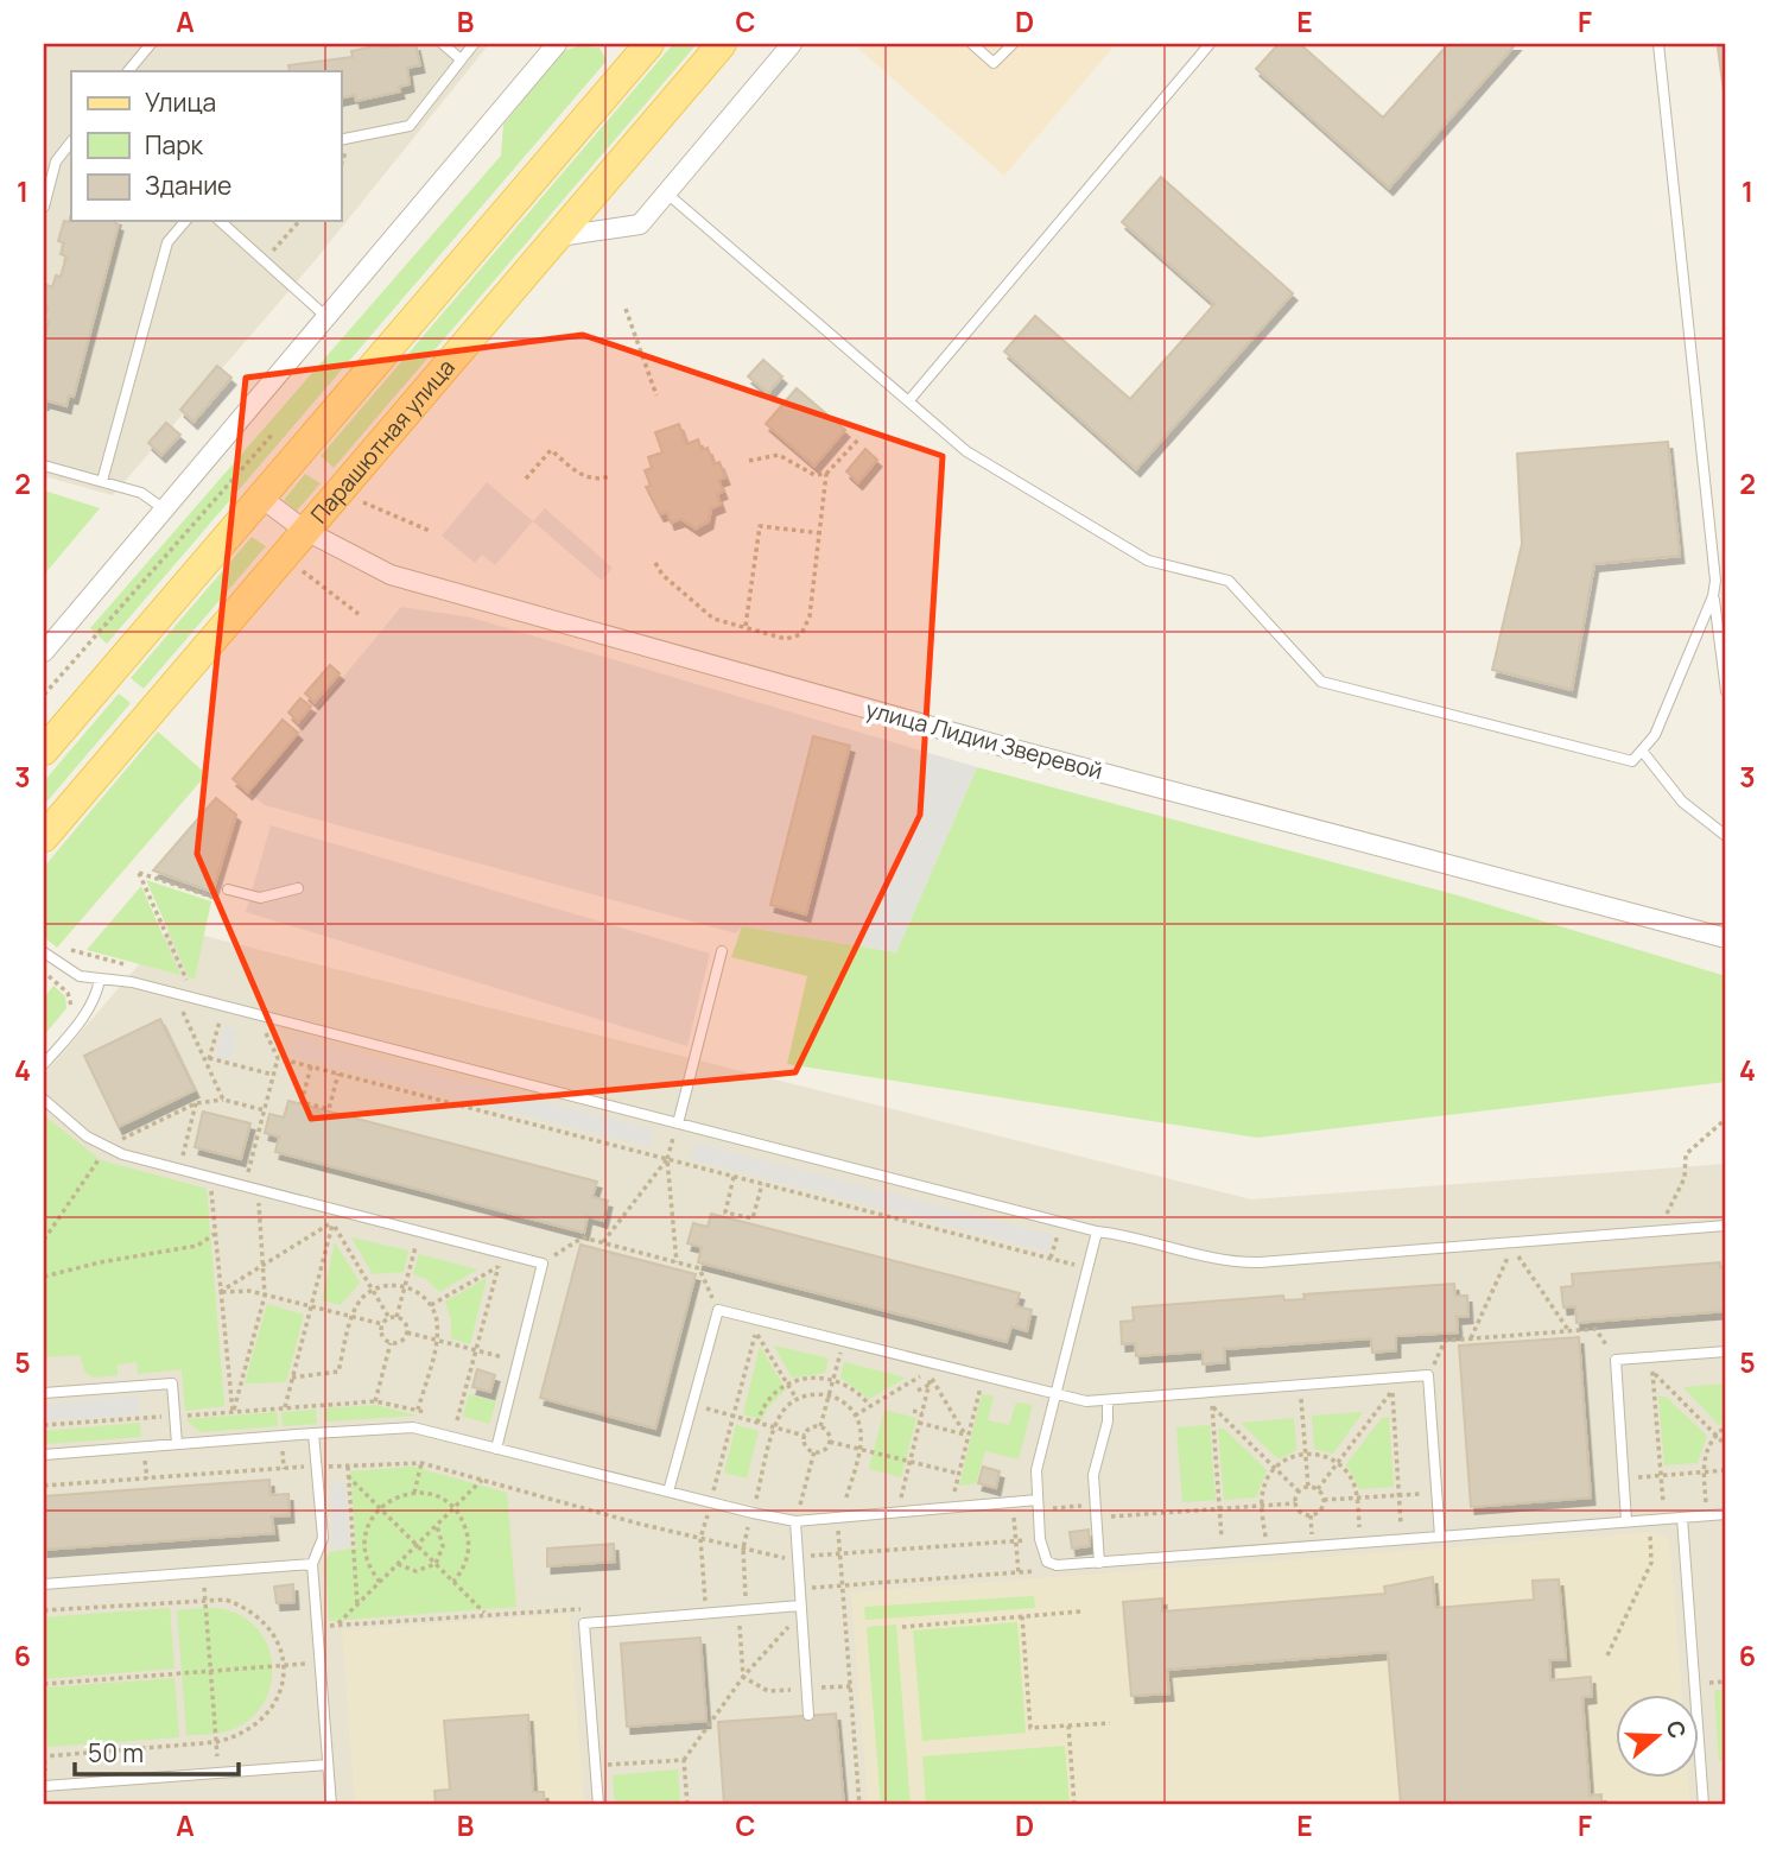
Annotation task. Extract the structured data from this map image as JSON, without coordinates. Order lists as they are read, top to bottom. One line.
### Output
{"streets":{"main road":["Парашютная улица"],"street":["улица Лидии Зверевой"]},"crossings":[["Парашютная улица","улица Лидии Зверевой"]],"legend":["Улица","Парк","Здание"],"scale_bar":"50 m","north":"right","grid":{"columns":["A","B","C","D","E","F"],"rows":["1","2","3","4","5","6"]}}
